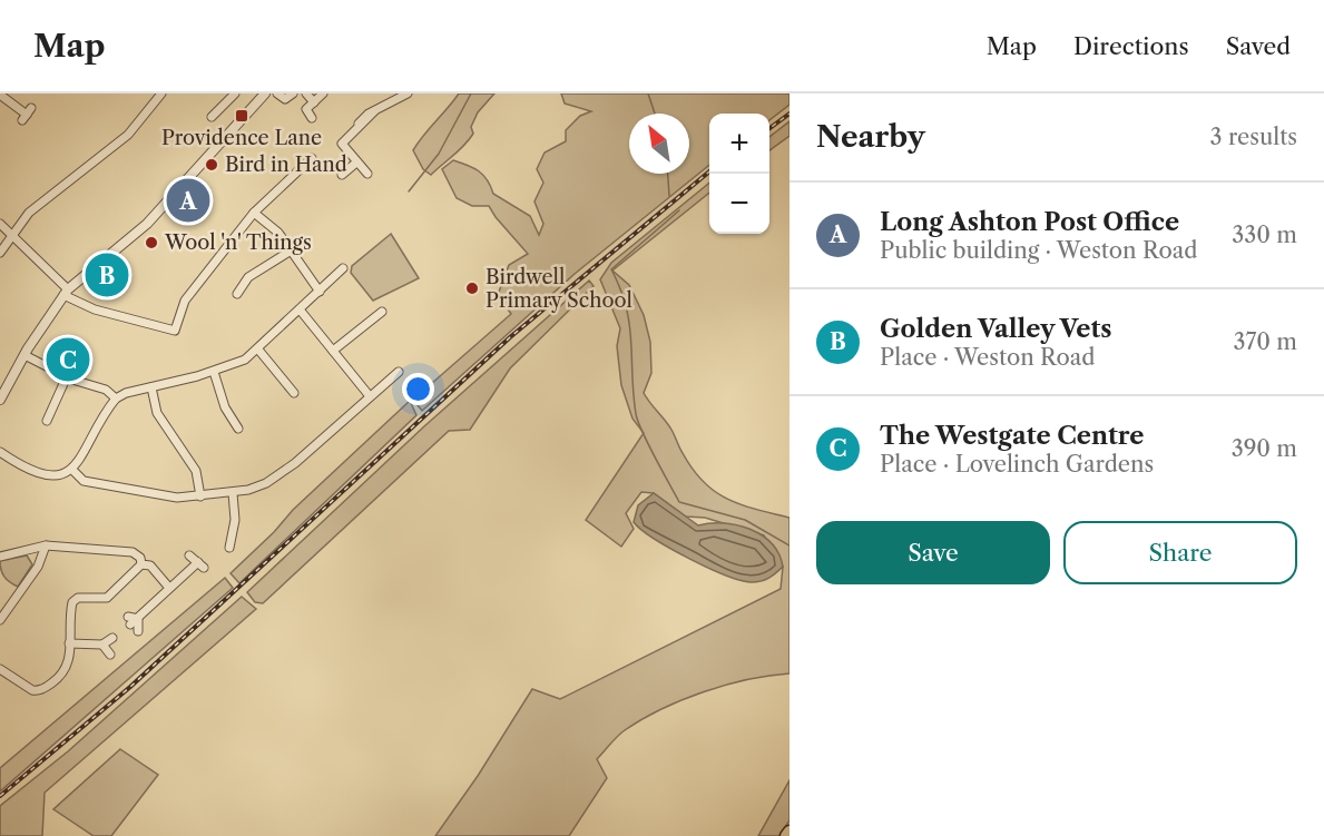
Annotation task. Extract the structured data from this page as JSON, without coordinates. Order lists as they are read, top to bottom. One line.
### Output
{"places":{"transit":["Providence Lane"],"other":["Bird in Hand","Wool 'n' Things","Birdwell Primary School"]},"north":"top left","page":{"header":"Map","nav":["Map","Directions","Saved"],"heading":["Nearby","3 results"],"map_buttons":["+","−"],"pins":["A","B","C"],"list":[{"mark":"A","name":"Long Ashton Post Office","note":"Public building · Weston Road","value":"330 m"},{"mark":"B","name":"Golden Valley Vets","note":"Place · Weston Road","value":"370 m"},{"mark":"C","name":"The Westgate Centre","note":"Place · Lovelinch Gardens","value":"390 m"}],"buttons":["Save","Share"]}}
